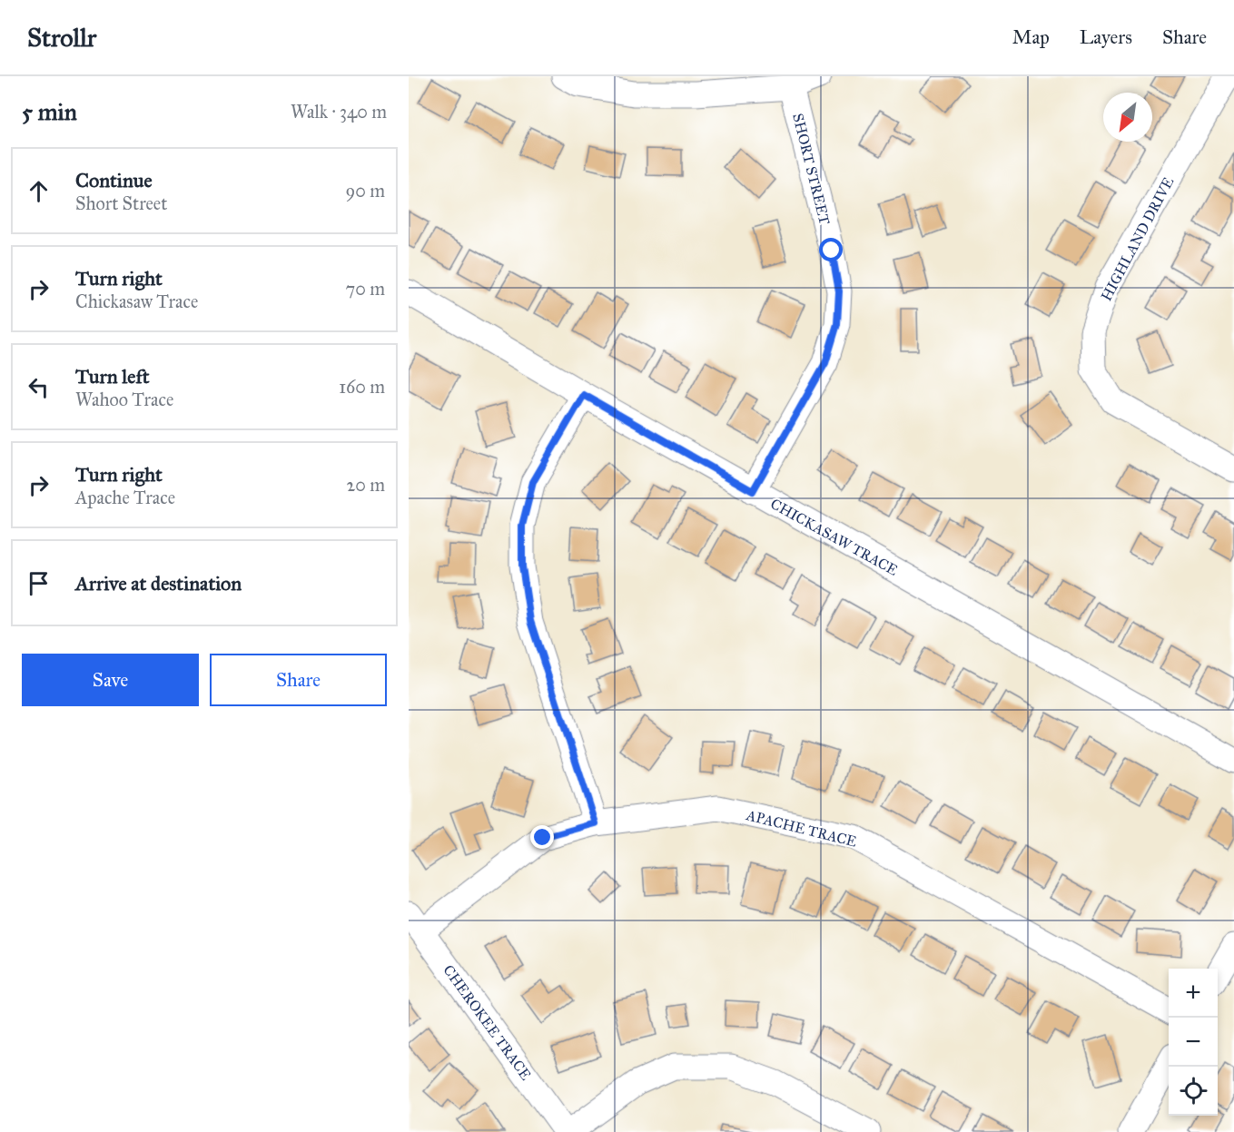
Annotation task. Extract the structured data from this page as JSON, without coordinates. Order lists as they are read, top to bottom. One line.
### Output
{"streets":{"street":["SHORT STREET","HIGHLAND DRIVE","CHICKASAW TRACE","APACHE TRACE","CHEROKEE TRACE"]},"crossings":[["SHORT STREET","CHICKASAW TRACE"],["APACHE TRACE","CHEROKEE TRACE"]],"north":"bottom left","page":{"header":"Strollr","nav":["Map","Layers","Share"],"heading":["5 min","Walk · 340 m"],"list":[["Continue","Short Street","90 m"],["Turn right","Chickasaw Trace","70 m"],["Turn left","Wahoo Trace","160 m"],["Turn right","Apache Trace","20 m"],"Arrive at destination"],"buttons":["Save","Share"],"map_buttons":["+","−"]}}
